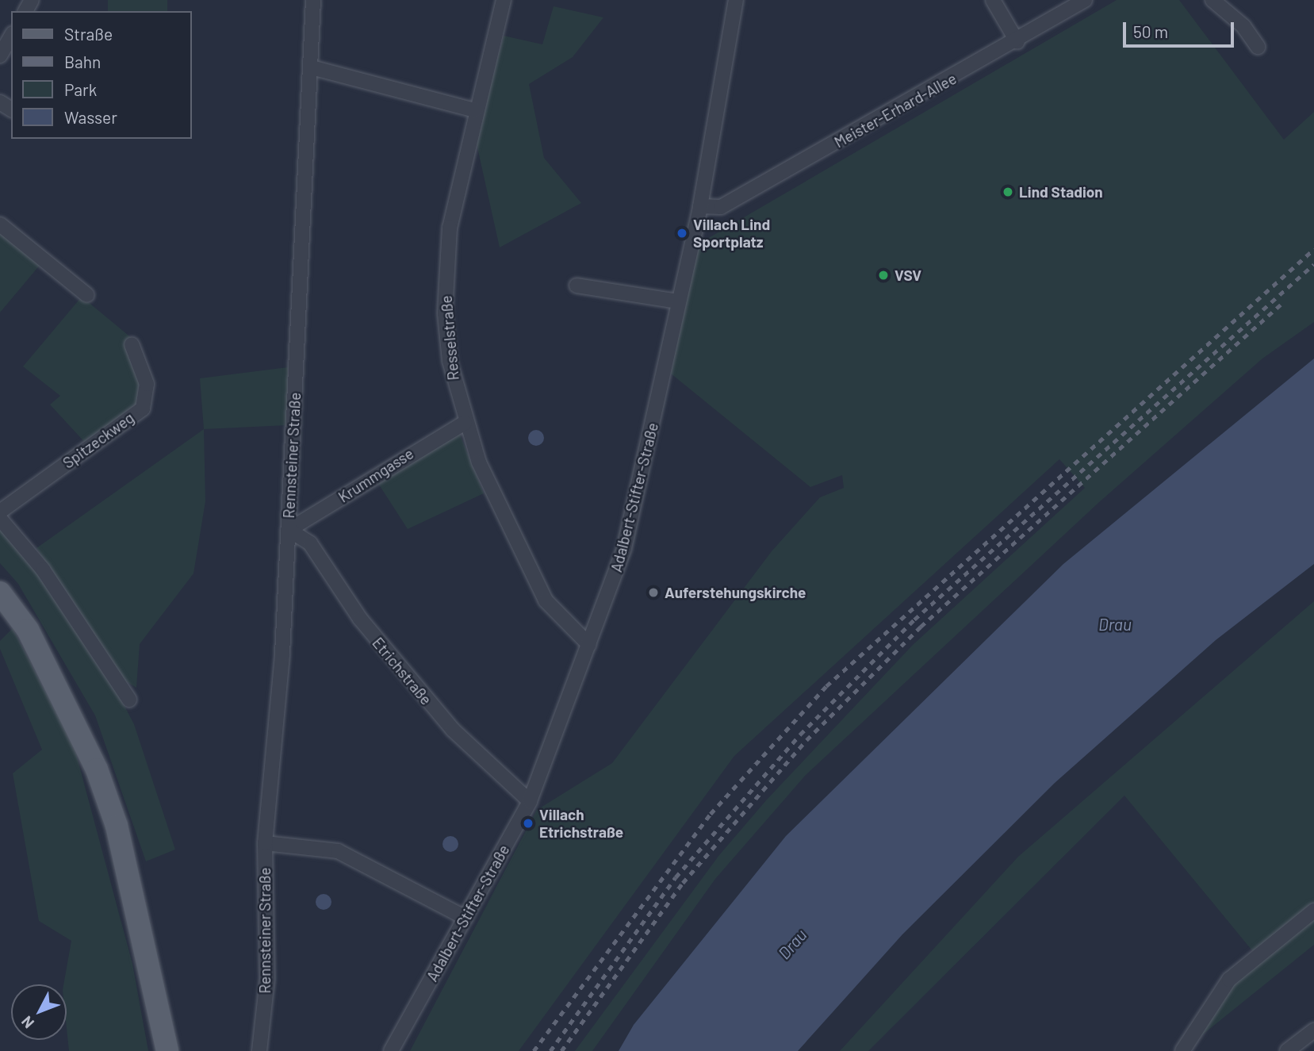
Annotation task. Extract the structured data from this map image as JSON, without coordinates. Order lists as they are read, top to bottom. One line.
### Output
{"streets":{"street":["Meister-Erhard-Allee","Resselstraße","Spitzeckweg","Rennsteiner Straße","Krummgasse","Adalbert-Stifter-Straße","Etrichstraße"]},"crossings":[["Meister-Erhard-Allee","Adalbert-Stifter-Straße"],["Resselstraße","Krummgasse"],["Resselstraße","Adalbert-Stifter-Straße"],["Rennsteiner Straße","Krummgasse"],["Rennsteiner Straße","Etrichstraße"],["Krummgasse","Etrichstraße"],["Adalbert-Stifter-Straße","Etrichstraße"]],"water":["Drau"],"places":["Lind Stadion","Villach Lind Sportplatz","VSV","Auferstehungskirche","Villach Etrichstraße"],"legend":["Straße","Bahn","Park","Wasser"],"scale_bar":"50 m","north":"bottom left"}
